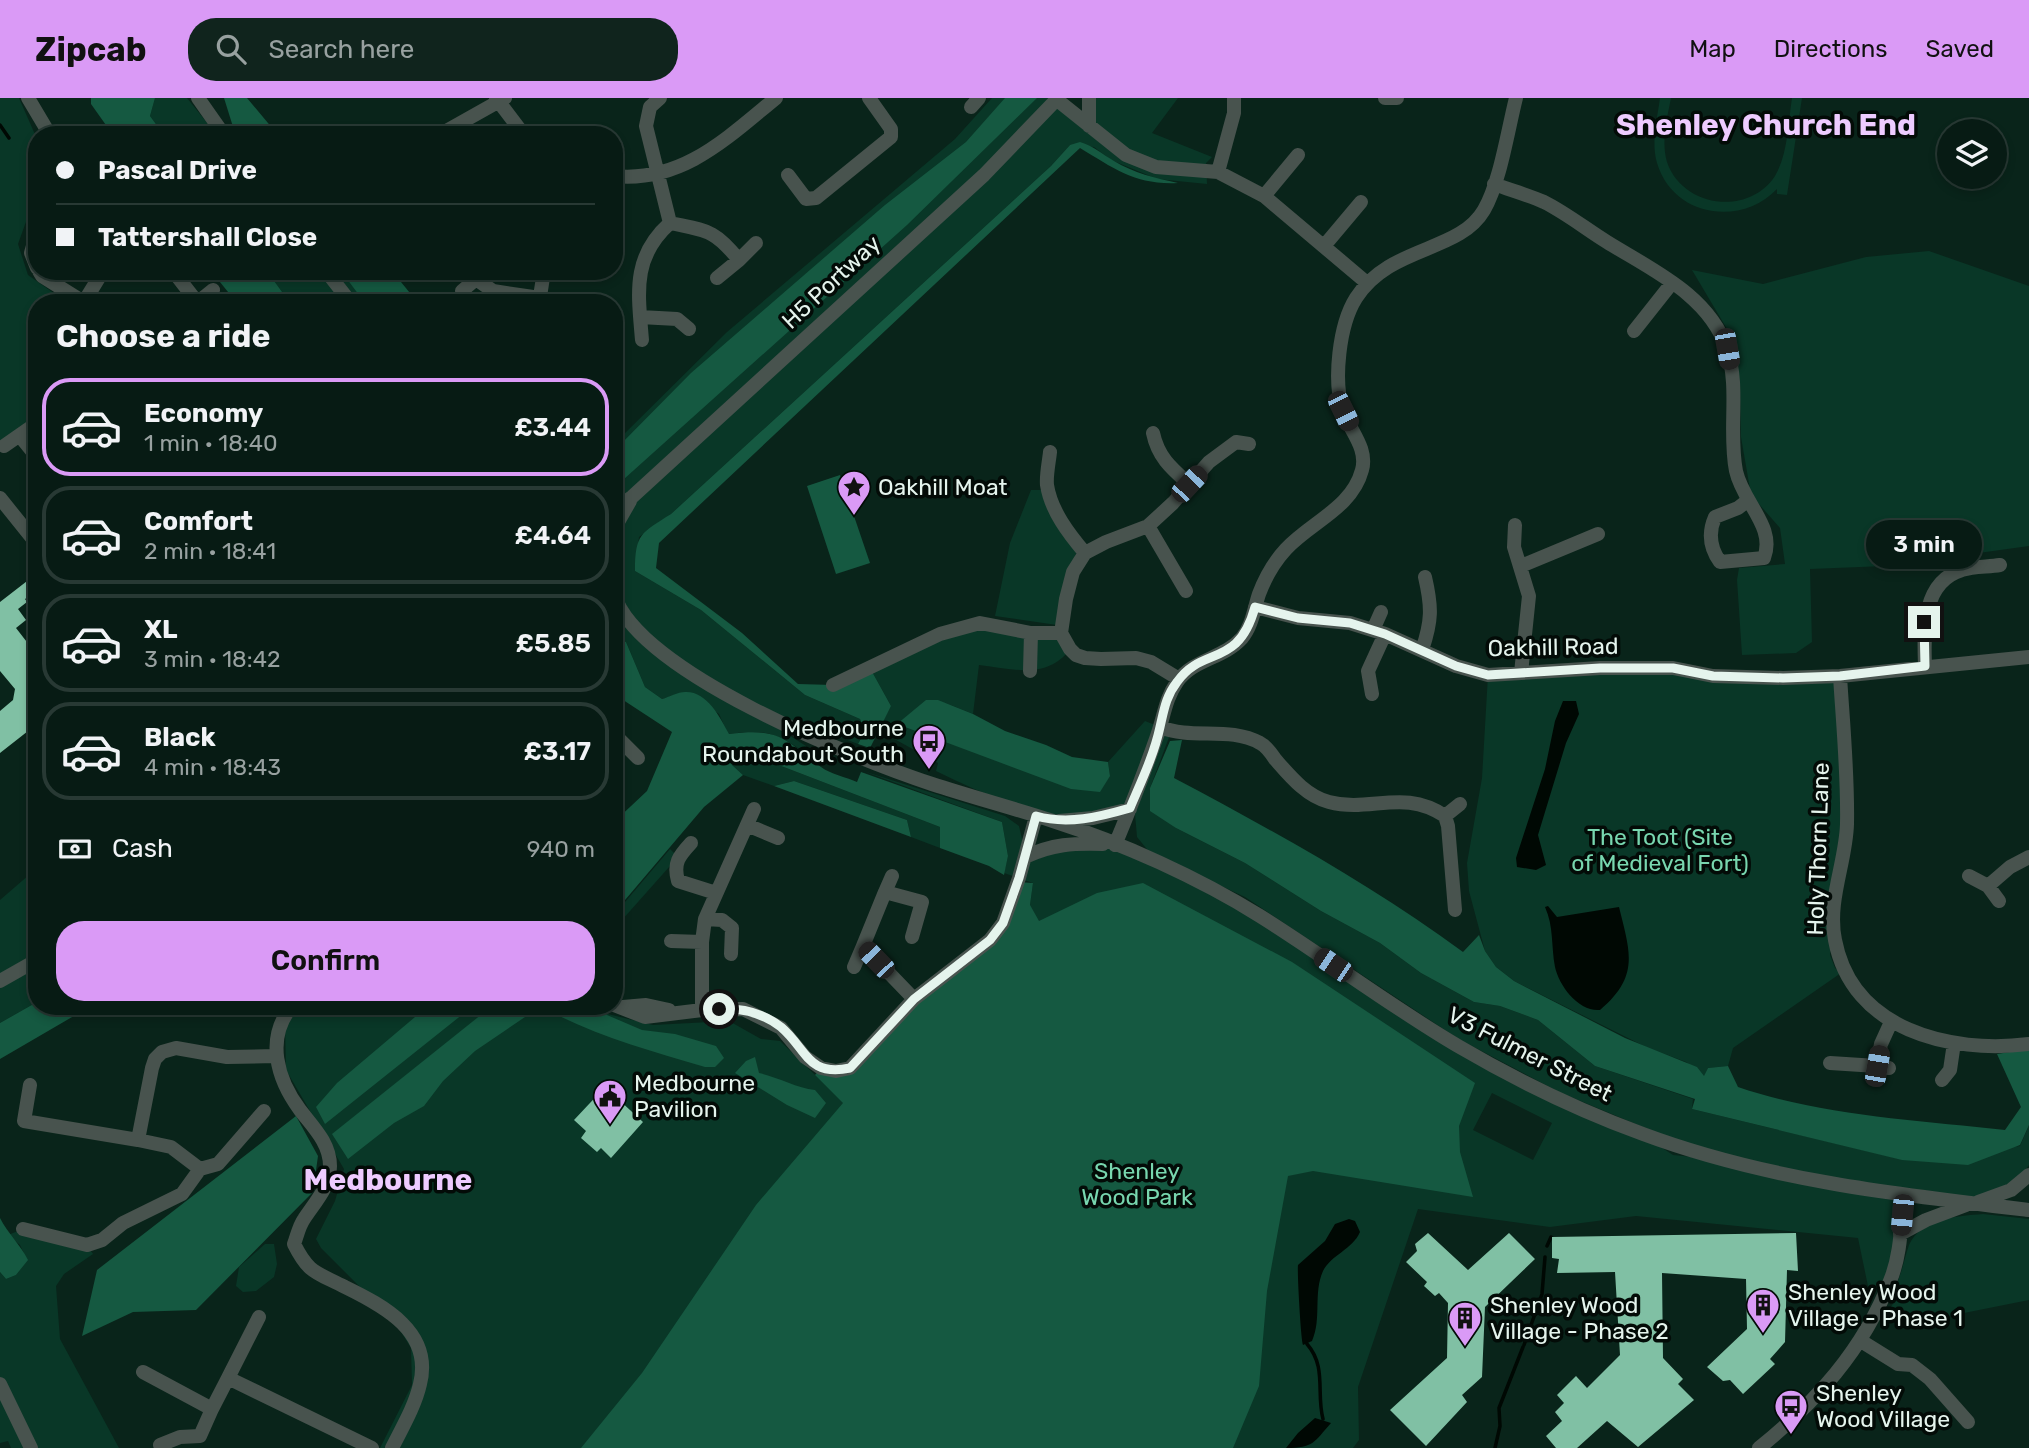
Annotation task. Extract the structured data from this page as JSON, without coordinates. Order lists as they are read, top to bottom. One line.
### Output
{"streets":{"street":["H5 Portway","Oakhill Road","Holy Thorn Lane","V3 Fulmer Street"]},"crossings":[["Oakhill Road","Holy Thorn Lane"]],"districts":["Shenley Church End","Medbourne"],"parks":["The Toot (Site of Medieval Fort)","Shenley Wood Park"],"places":{"place":["Oakhill Moat"],"bus stop":["Medbourne Roundabout South","Shenley Wood Village"],"public building":["Medbourne Pavilion"],"building":["Shenley Wood Village - Phase 1","Shenley Wood Village - Phase 2"]},"page":{"header":"Zipcab","search":"Search here","nav":["Map","Directions","Saved"],"banner":["Pascal Drive","Tattershall Close"],"heading":"Choose a ride","list":[{"name":"Economy","note":"1 min · 18:40","value":"£3.44"},{"name":"Comfort","note":"2 min · 18:41","value":"£4.64"},{"name":"XL","note":"3 min · 18:42","value":"£5.85"},{"name":"Black","note":"4 min · 18:43","value":"£3.17"}],"bubble":"3 min","pay":["Cash","940 m"],"buttons":"Confirm"}}
